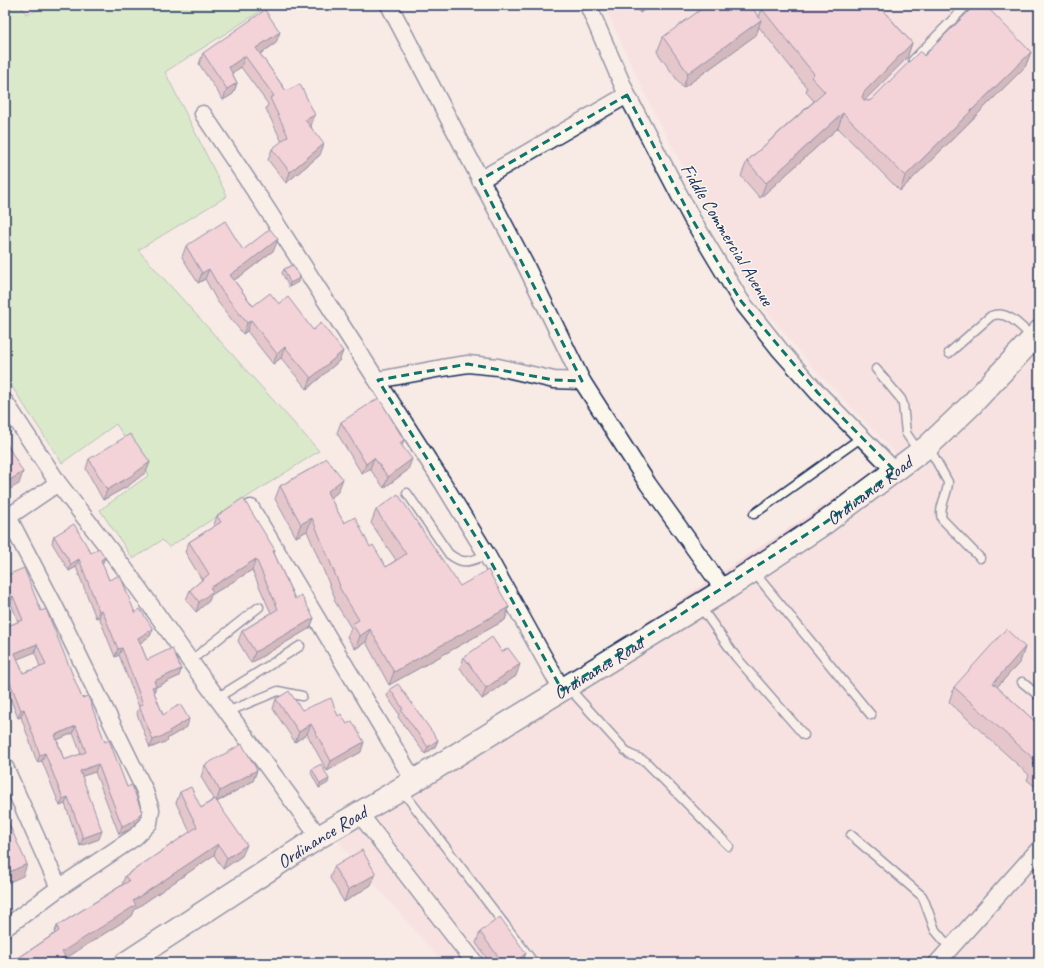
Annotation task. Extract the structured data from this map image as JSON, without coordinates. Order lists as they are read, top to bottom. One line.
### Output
{"streets":{"street":["Fiddle Commercial Avenue","Ordinance Road"]},"crossings":[["Fiddle Commercial Avenue","Ordinance Road"]]}
